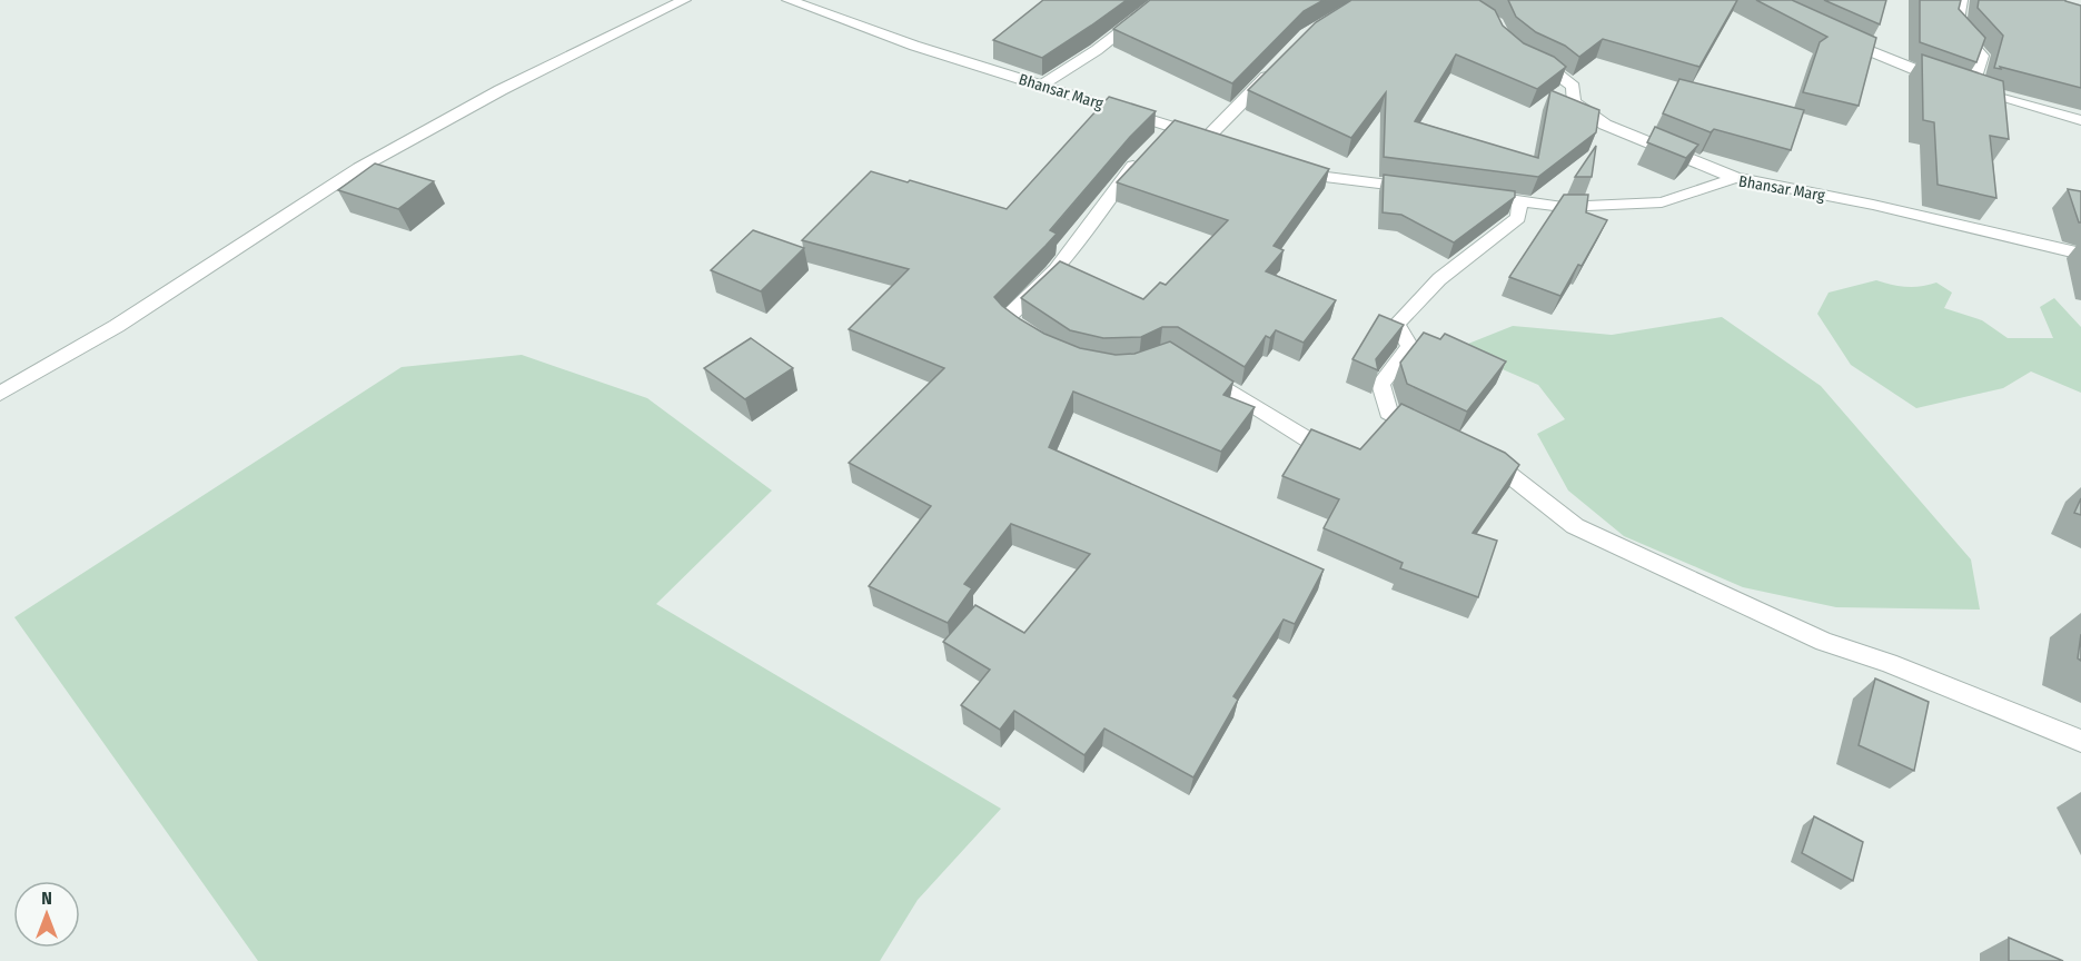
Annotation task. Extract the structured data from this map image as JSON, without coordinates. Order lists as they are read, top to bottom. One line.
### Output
{"streets":{"street":["Bhansar Marg"]},"north":"top"}
